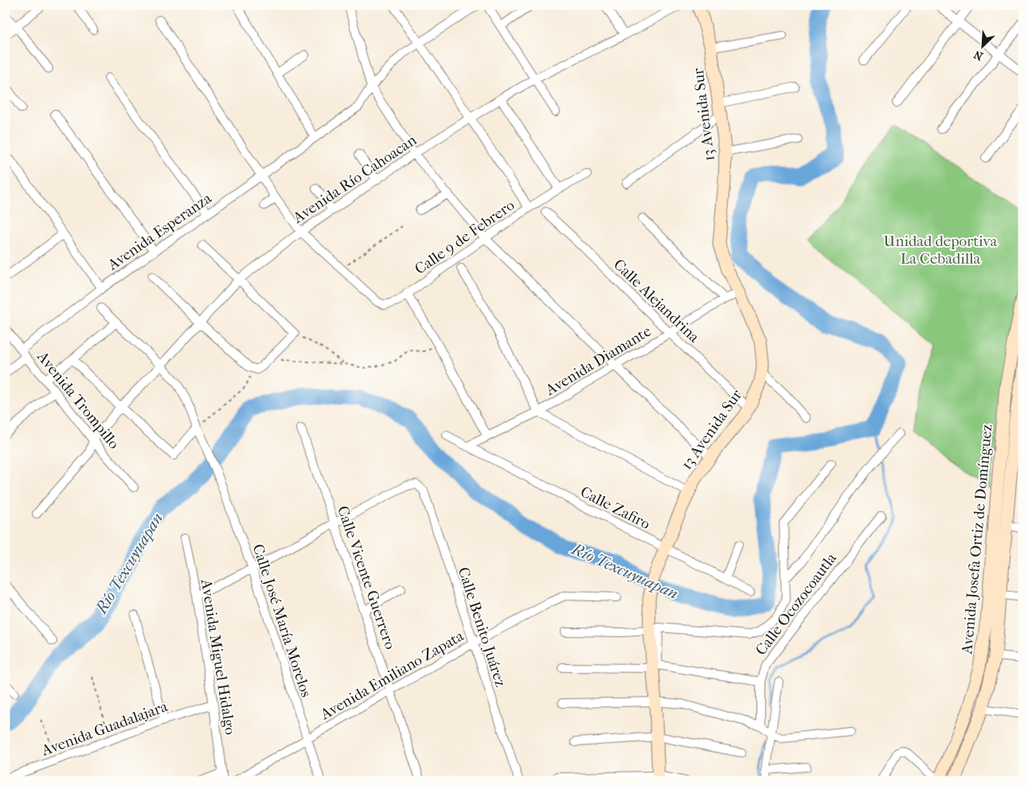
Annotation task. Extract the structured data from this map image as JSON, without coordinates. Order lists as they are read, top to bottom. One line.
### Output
{"streets":{"main road":["13 Avenida Sur","Avenida Josefa Ortiz de Domínguez"],"street":["Avenida Río Cahoacan","Avenida Esperanza","Calle 9 de Febrero","Calle Alejandrina","Avenida Diamante","Avenida Trompillo","Calle Zafiro","Calle Vicente Guerrero","Calle Ocozocoautla","Calle José María Morelos","Calle Benito Juárez","Avenida Miguel Hidalgo","Avenida Emiliano Zapata","Avenida Guadalajara"]},"crossings":[["13 Avenida Sur","Calle Alejandrina"],["13 Avenida Sur","Avenida Diamante"],["13 Avenida Sur","Calle Zafiro"],["Avenida Río Cahoacan","Avenida Trompillo"],["Avenida Río Cahoacan","Calle José María Morelos"],["Avenida Esperanza","Avenida Trompillo"],["Calle Alejandrina","Avenida Diamante"],["Avenida Diamante","Calle Zafiro"],["Calle Vicente Guerrero","Calle Benito Juárez"],["Calle Vicente Guerrero","Avenida Emiliano Zapata"],["Calle José María Morelos","Avenida Emiliano Zapata"],["Calle Benito Juárez","Avenida Emiliano Zapata"],["Avenida Miguel Hidalgo","Avenida Guadalajara"]],"water":["Río Texcuyuapan"],"parks":["Unidad deportiva La Cebadilla"],"north":"bottom left"}
